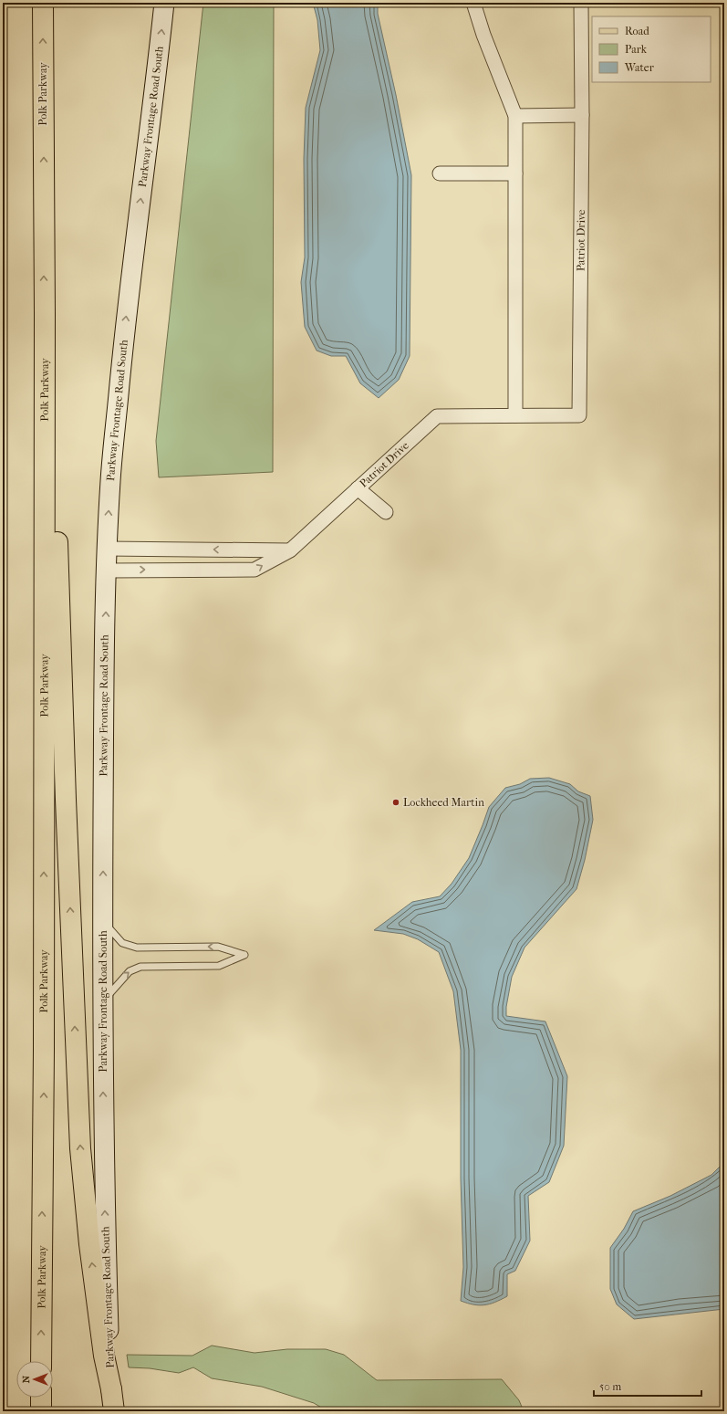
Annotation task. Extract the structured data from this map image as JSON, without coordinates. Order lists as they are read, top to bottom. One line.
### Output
{"streets":{"main road":["Polk Parkway","Parkway Frontage Road South"],"street":["Patriot Drive"]},"crossings":[["Parkway Frontage Road South","Patriot Drive"]],"places":["Lockheed Martin"],"legend":["Road","Park","Water"],"scale_bar":"50 m","north":"left"}
